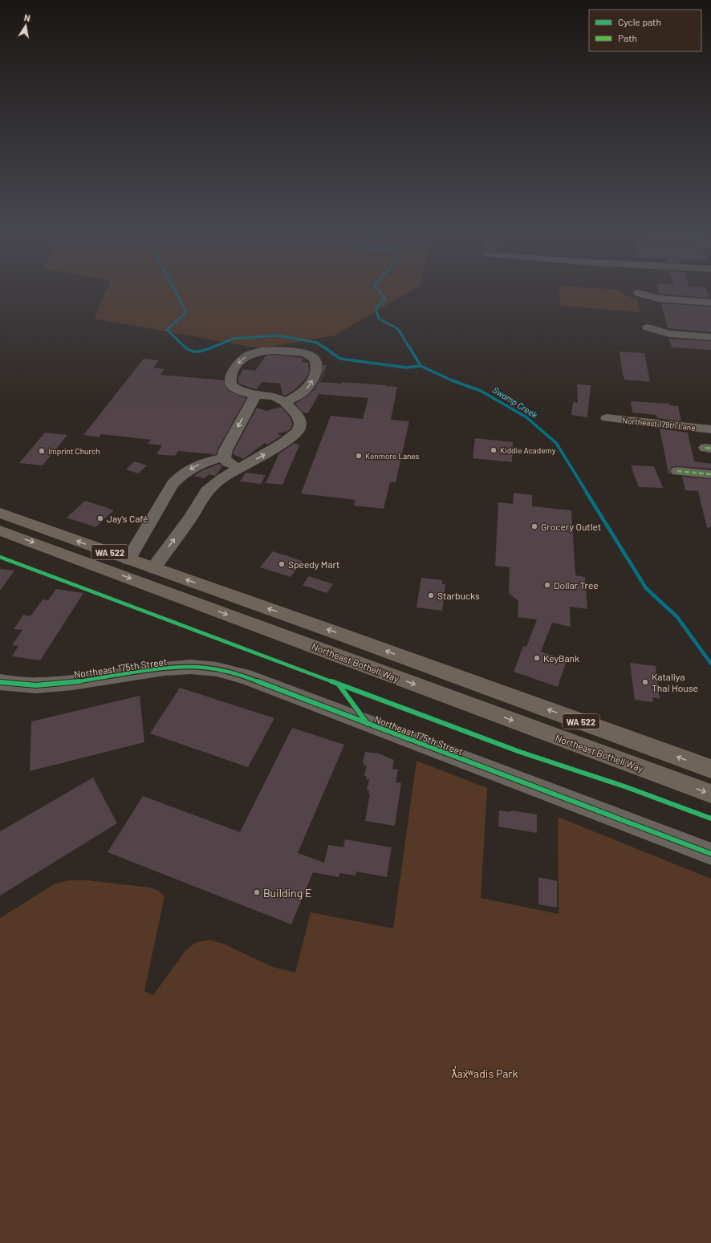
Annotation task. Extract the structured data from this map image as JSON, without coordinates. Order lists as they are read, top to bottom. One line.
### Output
{"streets":{"main road":["WA 522","Northeast Bothell Way"],"street":["Northeast 179th Lane","Northeast 175th Street"]},"water":["Swamp Creek"],"parks":["ƛ̕ax̌ʷadis Park"],"places":["Kiddie Academy","Imprint Church","Kenmore Lanes","Jay's Café","Grocery Outlet","Speedy Mart","Dollar Tree","Starbucks","KeyBank","Kataliya Thai House","Building E"],"legend":["Cycle path","Path"],"north":"top"}
